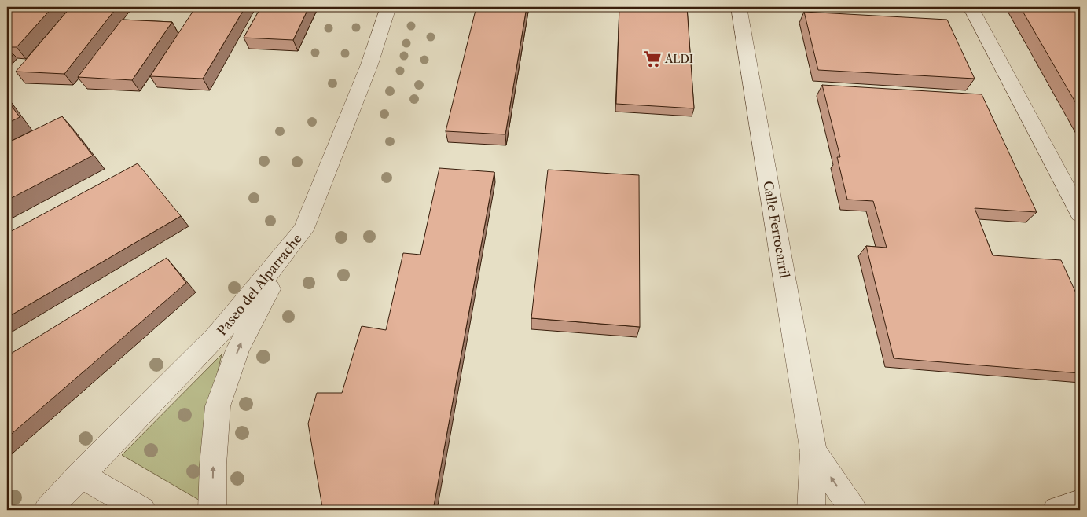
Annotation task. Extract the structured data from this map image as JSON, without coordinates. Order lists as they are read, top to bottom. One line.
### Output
{"streets":{"street":["Calle Ferrocarril","Paseo del Alparrache"]},"places":{"supermarket":["ALDI"]}}
